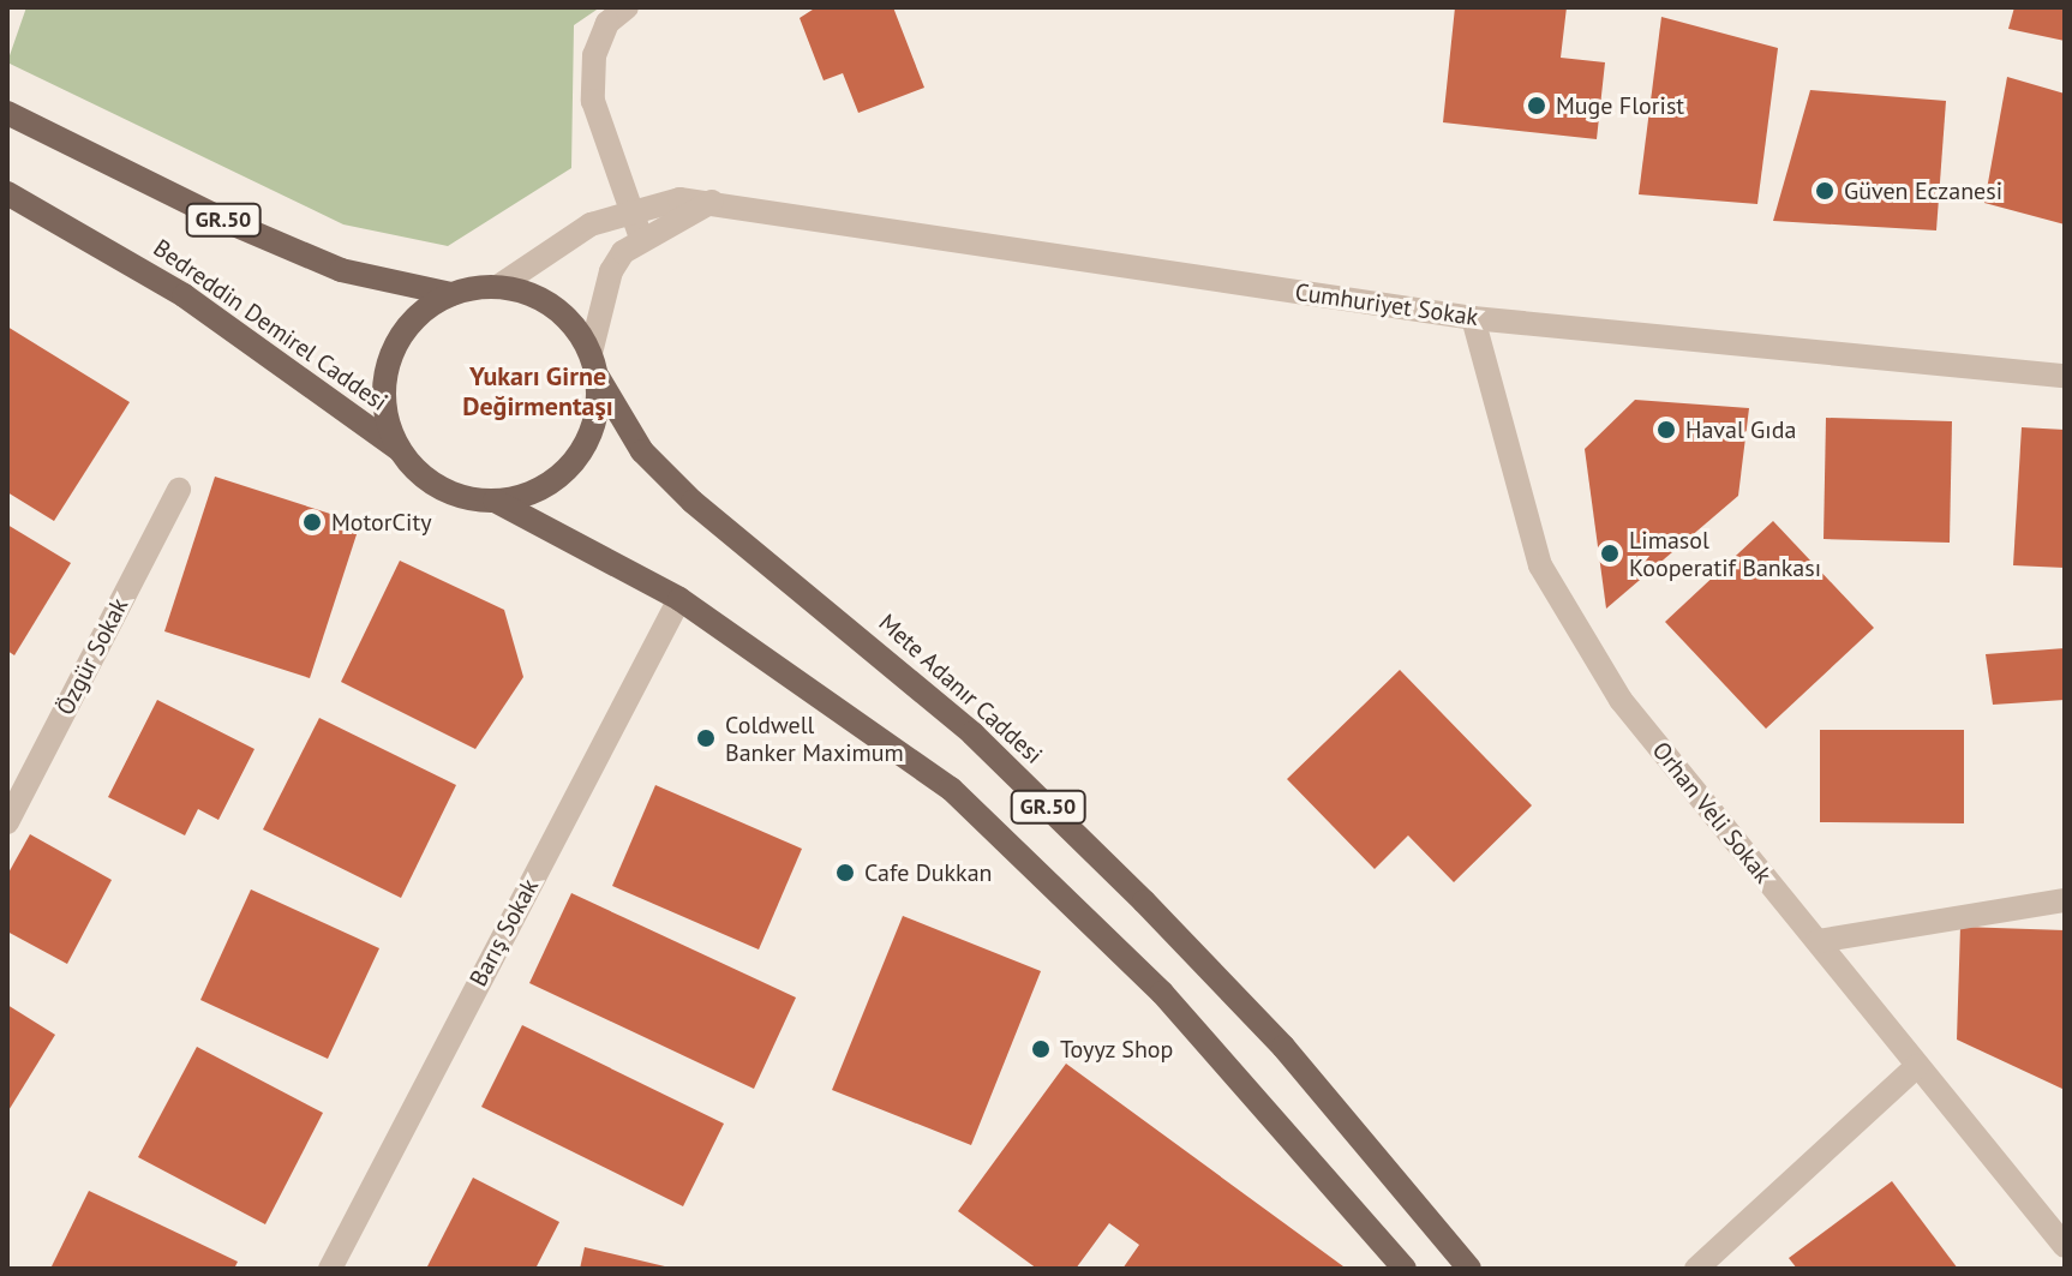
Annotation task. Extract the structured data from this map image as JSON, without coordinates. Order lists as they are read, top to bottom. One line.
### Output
{"streets":{"main road":["GR.50","Bedreddin Demirel Caddesi","Mete Adanır Caddesi"],"street":["Cumhuriyet Sokak","Özgür Sokak","Orhan Veli Sokak","Barış Sokak"]},"crossings":[["GR.50","Cumhuriyet Sokak"],["GR.50","Bedreddin Demirel Caddesi"],["GR.50","Mete Adanır Caddesi"],["GR.50","Barış Sokak"],["Cumhuriyet Sokak","Bedreddin Demirel Caddesi"],["Cumhuriyet Sokak","Mete Adanır Caddesi"],["Cumhuriyet Sokak","Orhan Veli Sokak"],["Bedreddin Demirel Caddesi","Mete Adanır Caddesi"]],"districts":["Yukarı Girne Değirmentaşı"],"places":["Muge Florist","Güven Eczanesi","Haval Gıda","MotorCity","Limasol Kooperatif Bankası","Coldwell Banker Maximum","Cafe Dukkan","Toyyz Shop"]}
